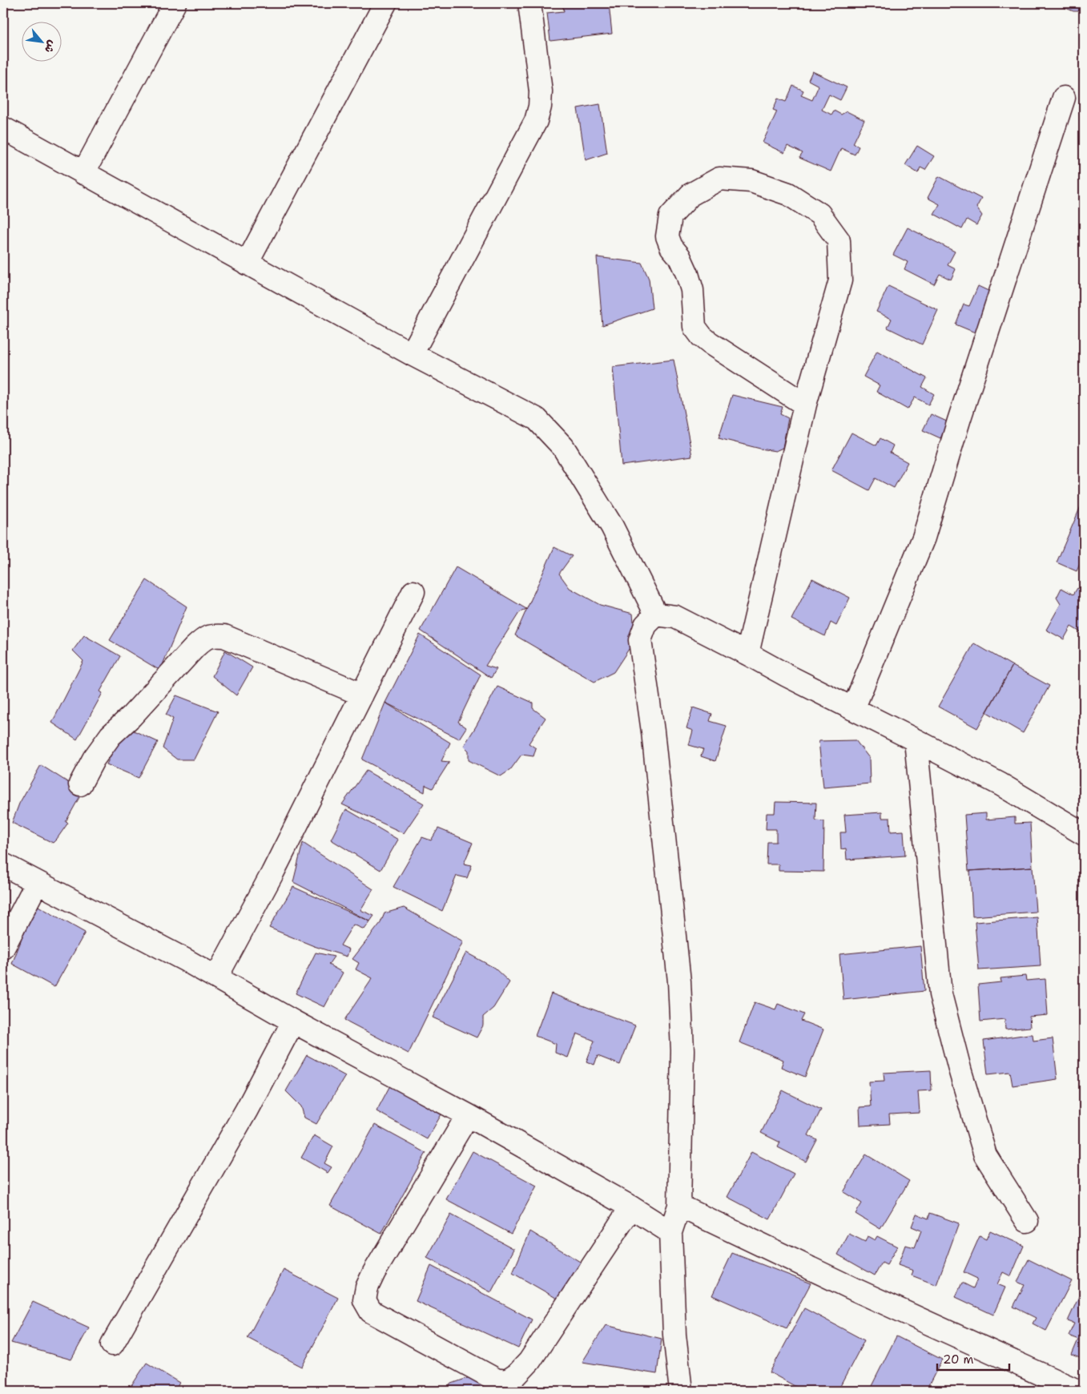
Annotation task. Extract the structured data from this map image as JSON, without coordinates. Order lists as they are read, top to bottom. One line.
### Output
{"scale_bar":"20 m","north":"bottom right"}
